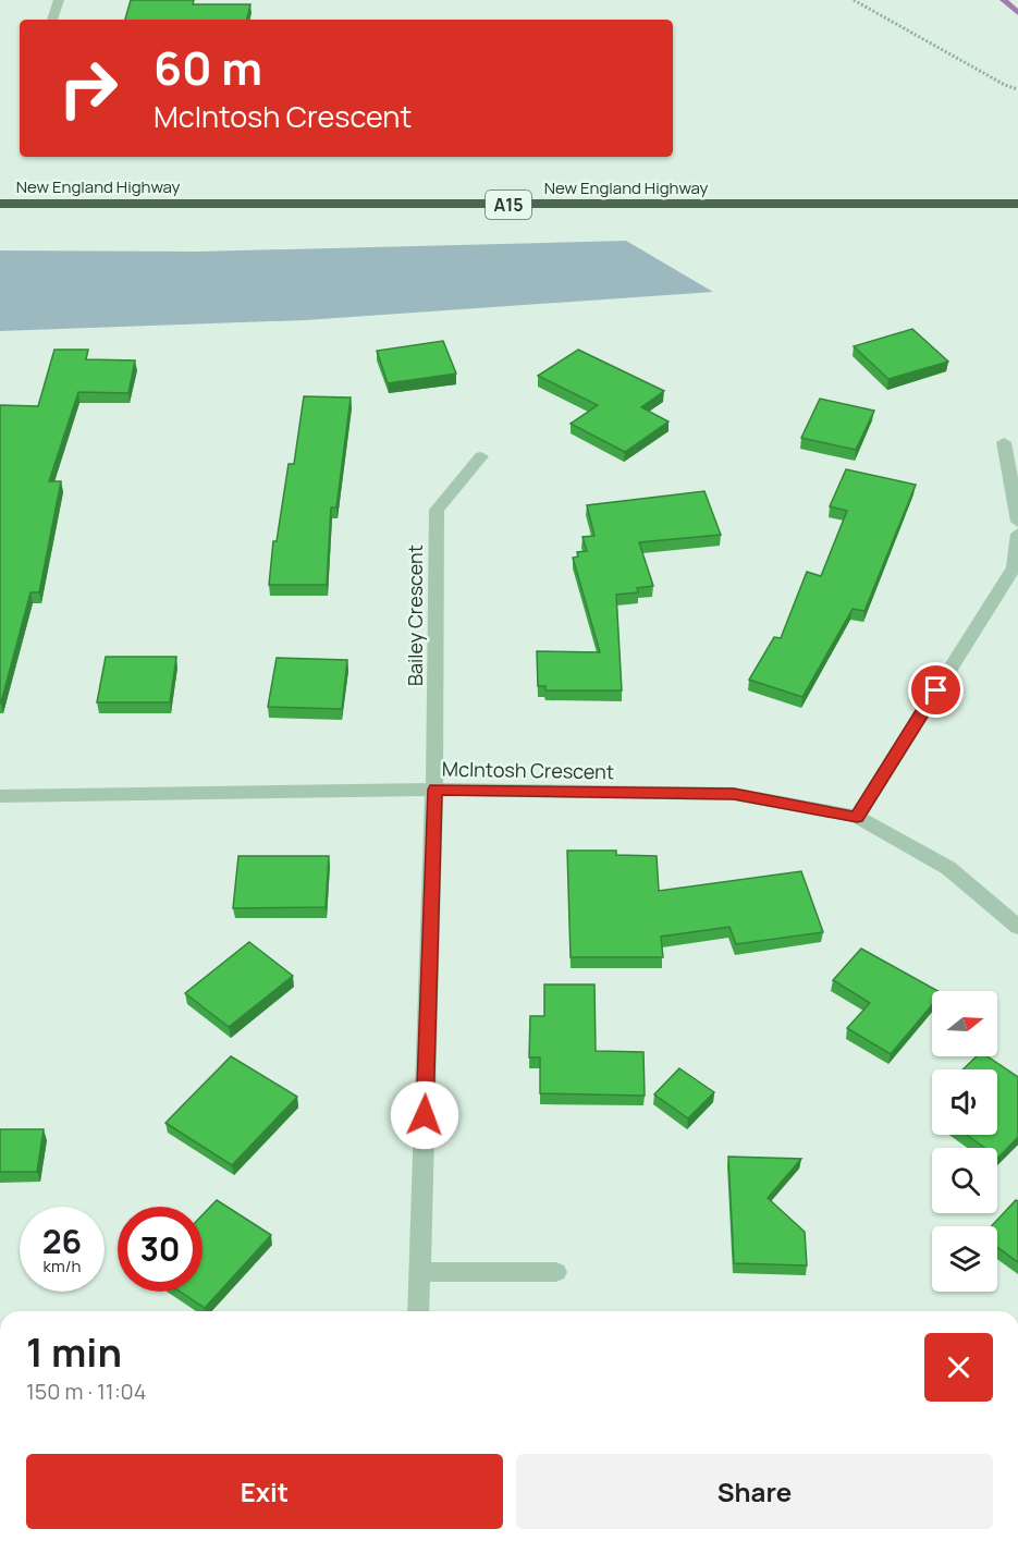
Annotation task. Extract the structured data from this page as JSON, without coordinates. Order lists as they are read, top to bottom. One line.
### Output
{"streets":{"highway":["New England Highway","A15"],"street":["Bailey Crescent","McIntosh Crescent"]},"crossings":[["Bailey Crescent","McIntosh Crescent"]],"north":"right","page":{"turn":["60 m","McIntosh Crescent"],"speed":"26 km/h","limit":"30","heading":["1 min","150 m · 11:04"],"buttons":["Exit","Share"]}}
